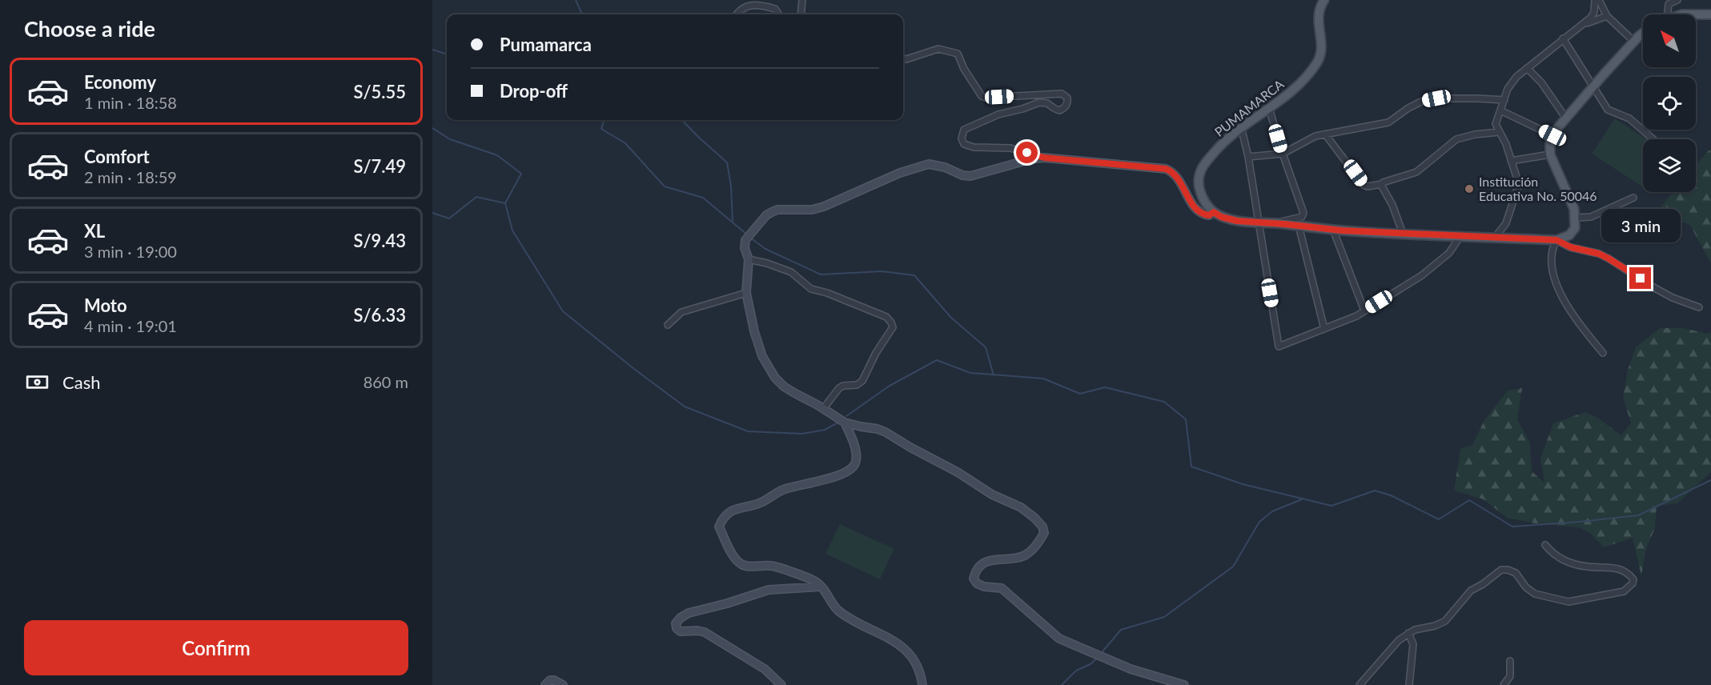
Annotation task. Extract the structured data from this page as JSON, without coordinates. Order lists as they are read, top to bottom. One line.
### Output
{"streets":{"main road":["PUMAMARCA"]},"places":["Institución Educativa No. 50046"],"north":"top left","page":{"heading":"Choose a ride","banner":["Pumamarca","Drop-off"],"list":[{"name":"Economy","note":"1 min · 18:58","value":"S/5.55"},{"name":"Comfort","note":"2 min · 18:59","value":"S/7.49"},{"name":"XL","note":"3 min · 19:00","value":"S/9.43"},{"name":"Moto","note":"4 min · 19:01","value":"S/6.33"}],"bubble":"3 min","pay":["Cash","860 m"],"buttons":"Confirm"}}
